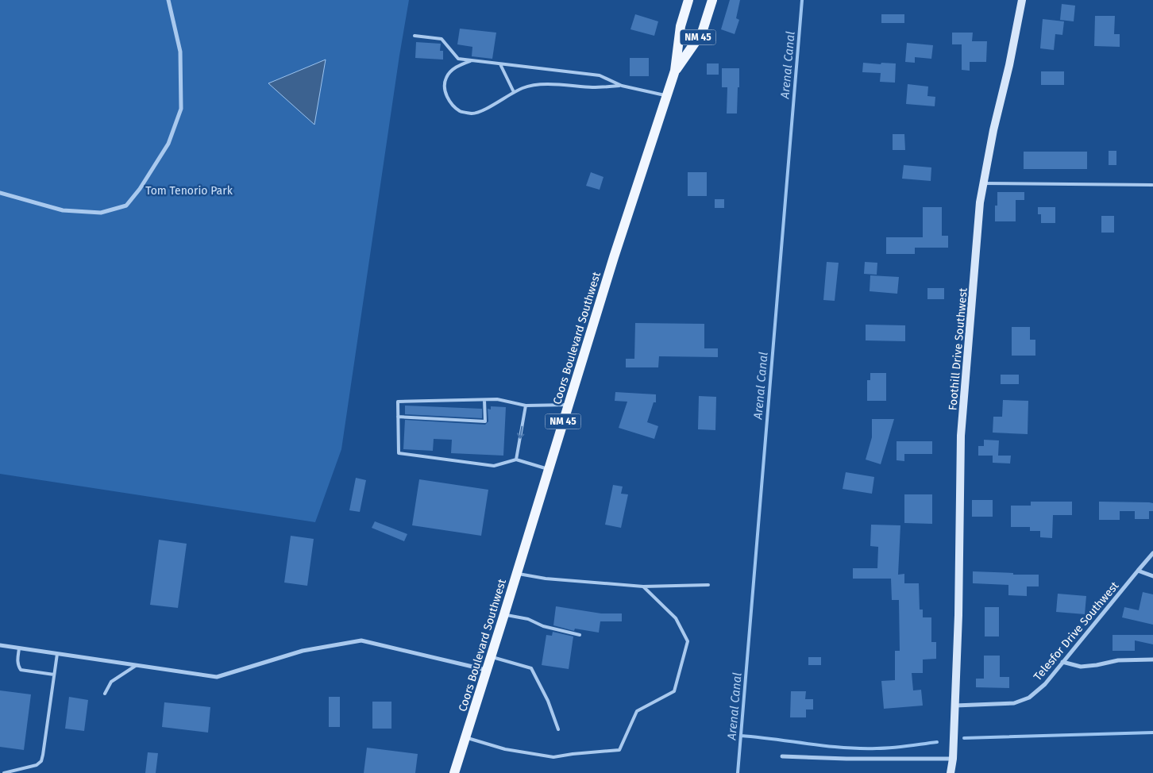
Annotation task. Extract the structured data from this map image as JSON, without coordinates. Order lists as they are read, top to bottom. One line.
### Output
{"streets":{"main road":["NM 45","Coors Boulevard Southwest"],"street":["Foothill Drive Southwest","Telesfor Drive Southwest"]},"crossings":[["Foothill Drive Southwest","Telesfor Drive Southwest"]],"water":["Arenal Canal"],"parks":["Tom Tenorio Park"]}
